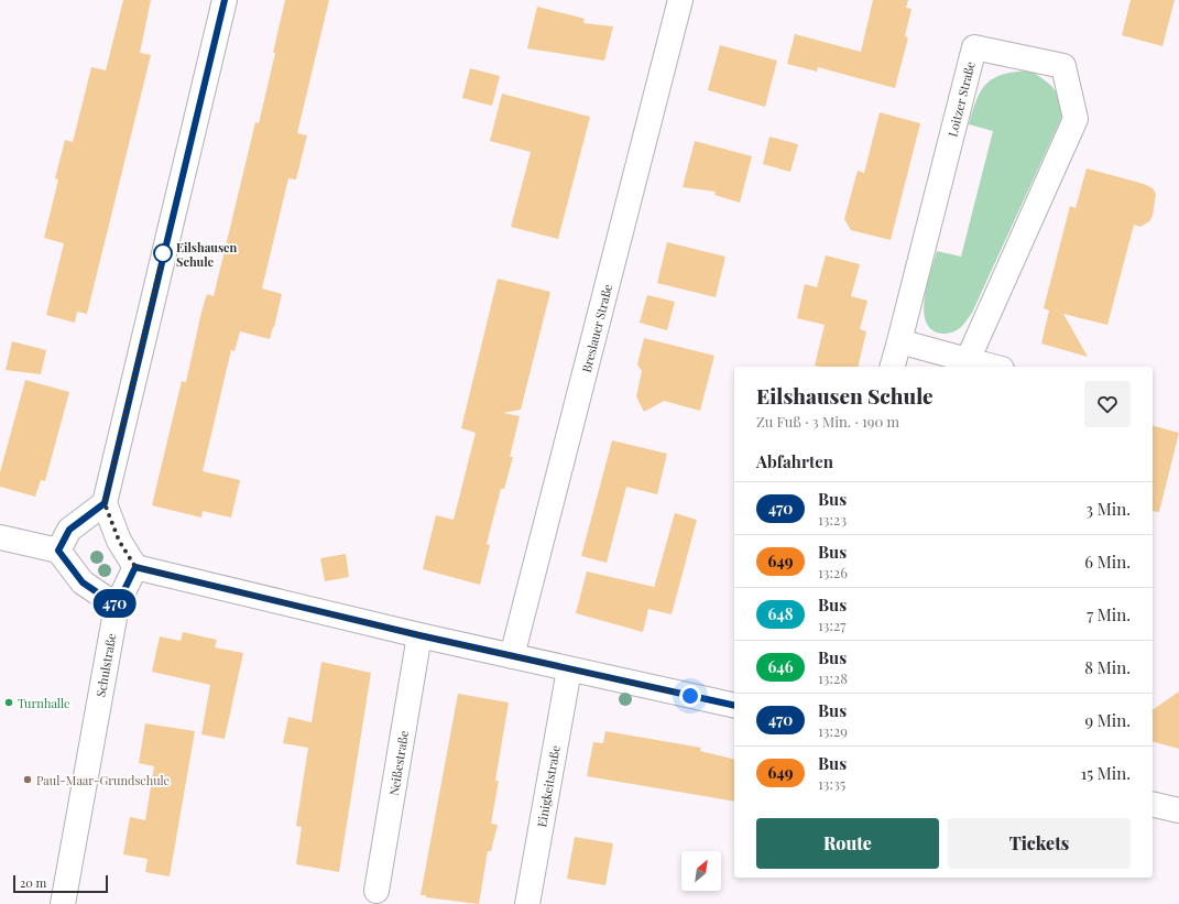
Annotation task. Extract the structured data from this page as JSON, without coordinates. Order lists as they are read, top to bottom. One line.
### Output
{"streets":{"street":["Loitzer Straße","Breslauer Straße","Schulstraße","Neißestraße","Einigkeitstraße"]},"places":["Eilshausen Schule","Turnhalle","Paul-Maar-Grundschule"],"lines":["bus line 470"],"scale_bar":"20 m","north":"top right","page":{"on_map":"470","heading":[["Eilshausen Schule","Zu Fuß · 3 Min. · 190 m"],"Abfahrten"],"list":[{"mark":"470","name":"Bus","note":"13:23","value":"3 Min."},{"mark":"649","name":"Bus","note":"13:26","value":"6 Min."},{"mark":"648","name":"Bus","note":"13:27","value":"7 Min."},{"mark":"646","name":"Bus","note":"13:28","value":"8 Min."},{"mark":"470","name":"Bus","note":"13:29","value":"9 Min."},{"mark":"649","name":"Bus","note":"13:35","value":"15 Min."}],"buttons":["Route","Tickets"],"scale":"20 m"}}
